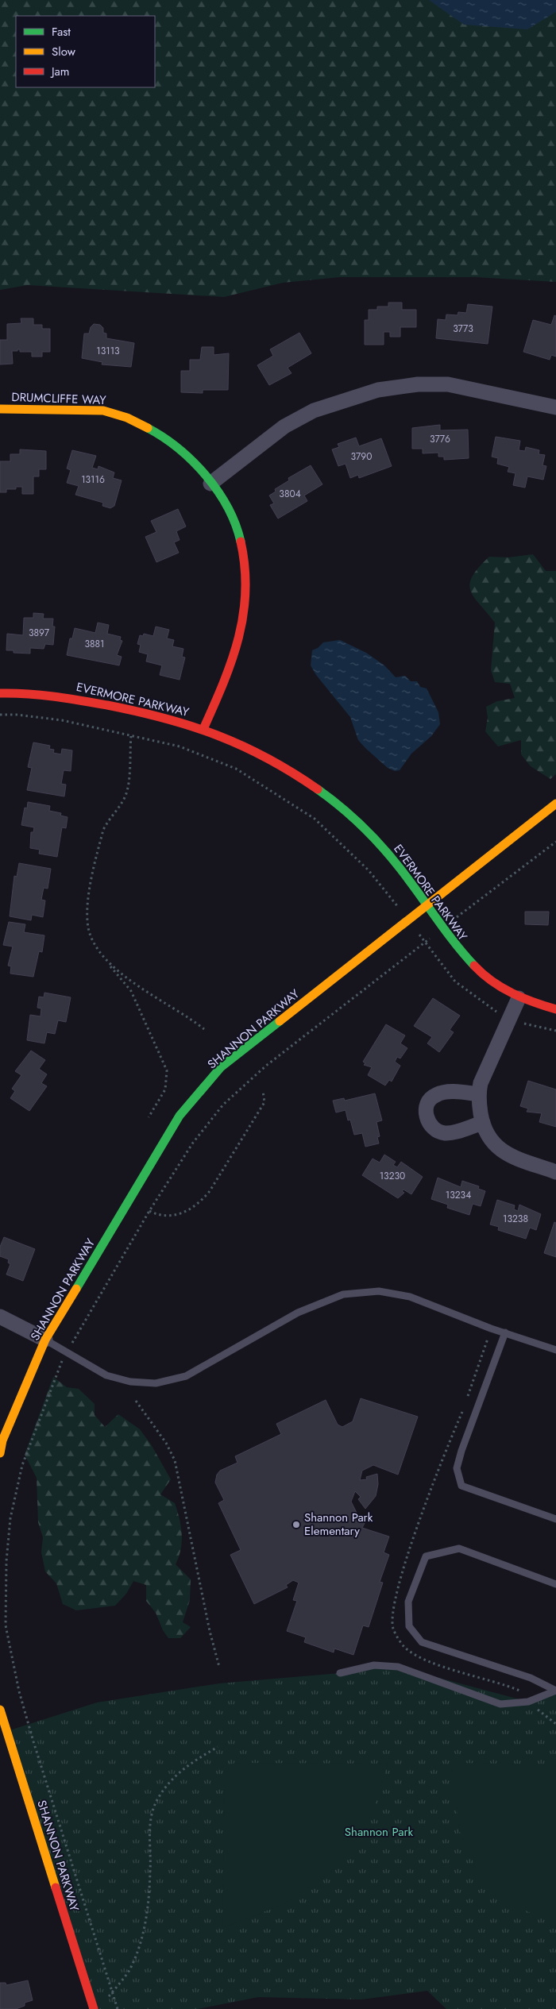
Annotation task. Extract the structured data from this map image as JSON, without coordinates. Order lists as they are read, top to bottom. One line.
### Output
{"streets":{"street":["DRUMCLIFFE WAY","EVERMORE PARKWAY","SHANNON PARKWAY"]},"crossings":[["DRUMCLIFFE WAY","EVERMORE PARKWAY"],["EVERMORE PARKWAY","SHANNON PARKWAY"]],"parks":["Shannon Park"],"places":["Shannon Park Elementary"],"house_numbers":["3773","13113","3776","3790","13116","3804","3897","3881","13230","13234","13238"],"legend":["Fast","Slow","Jam"]}
